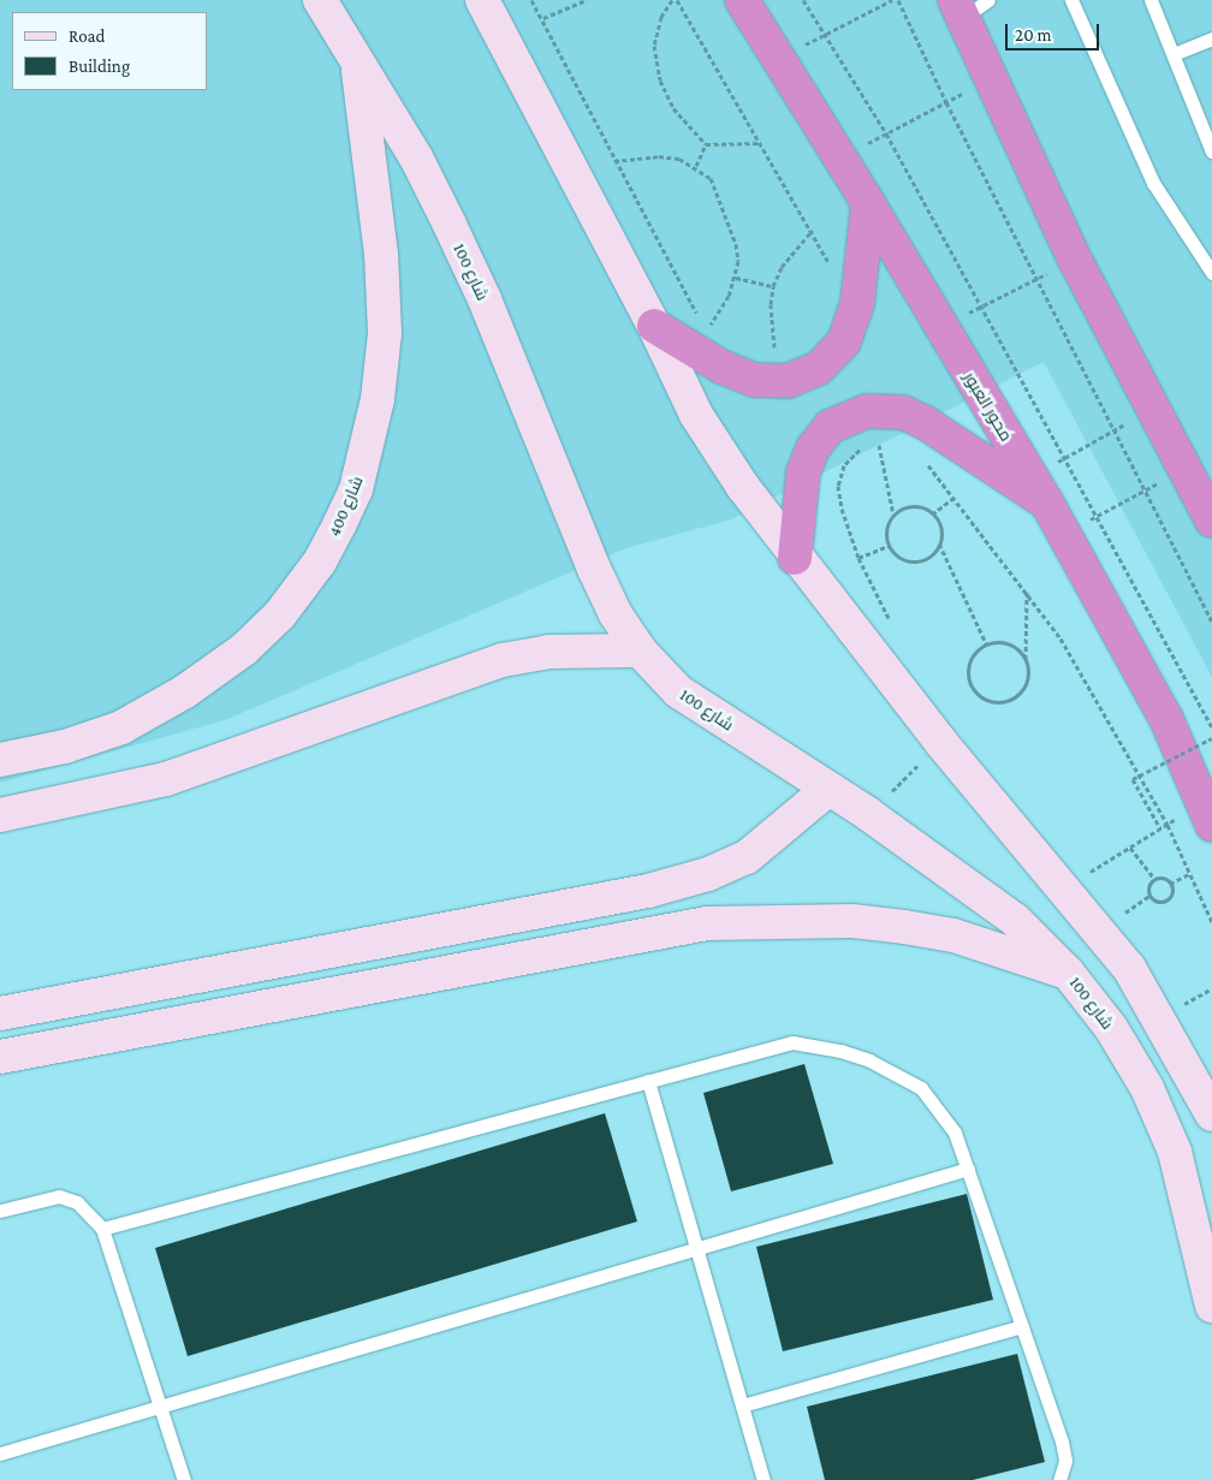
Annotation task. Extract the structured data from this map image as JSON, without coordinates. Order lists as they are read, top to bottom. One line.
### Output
{"streets":{"highway":["محور العبور"],"street":["شارع 100","شارع 400"]},"crossings":[["شارع 100","شارع 400"]],"legend":["Road","Building"],"scale_bar":"20 m"}
